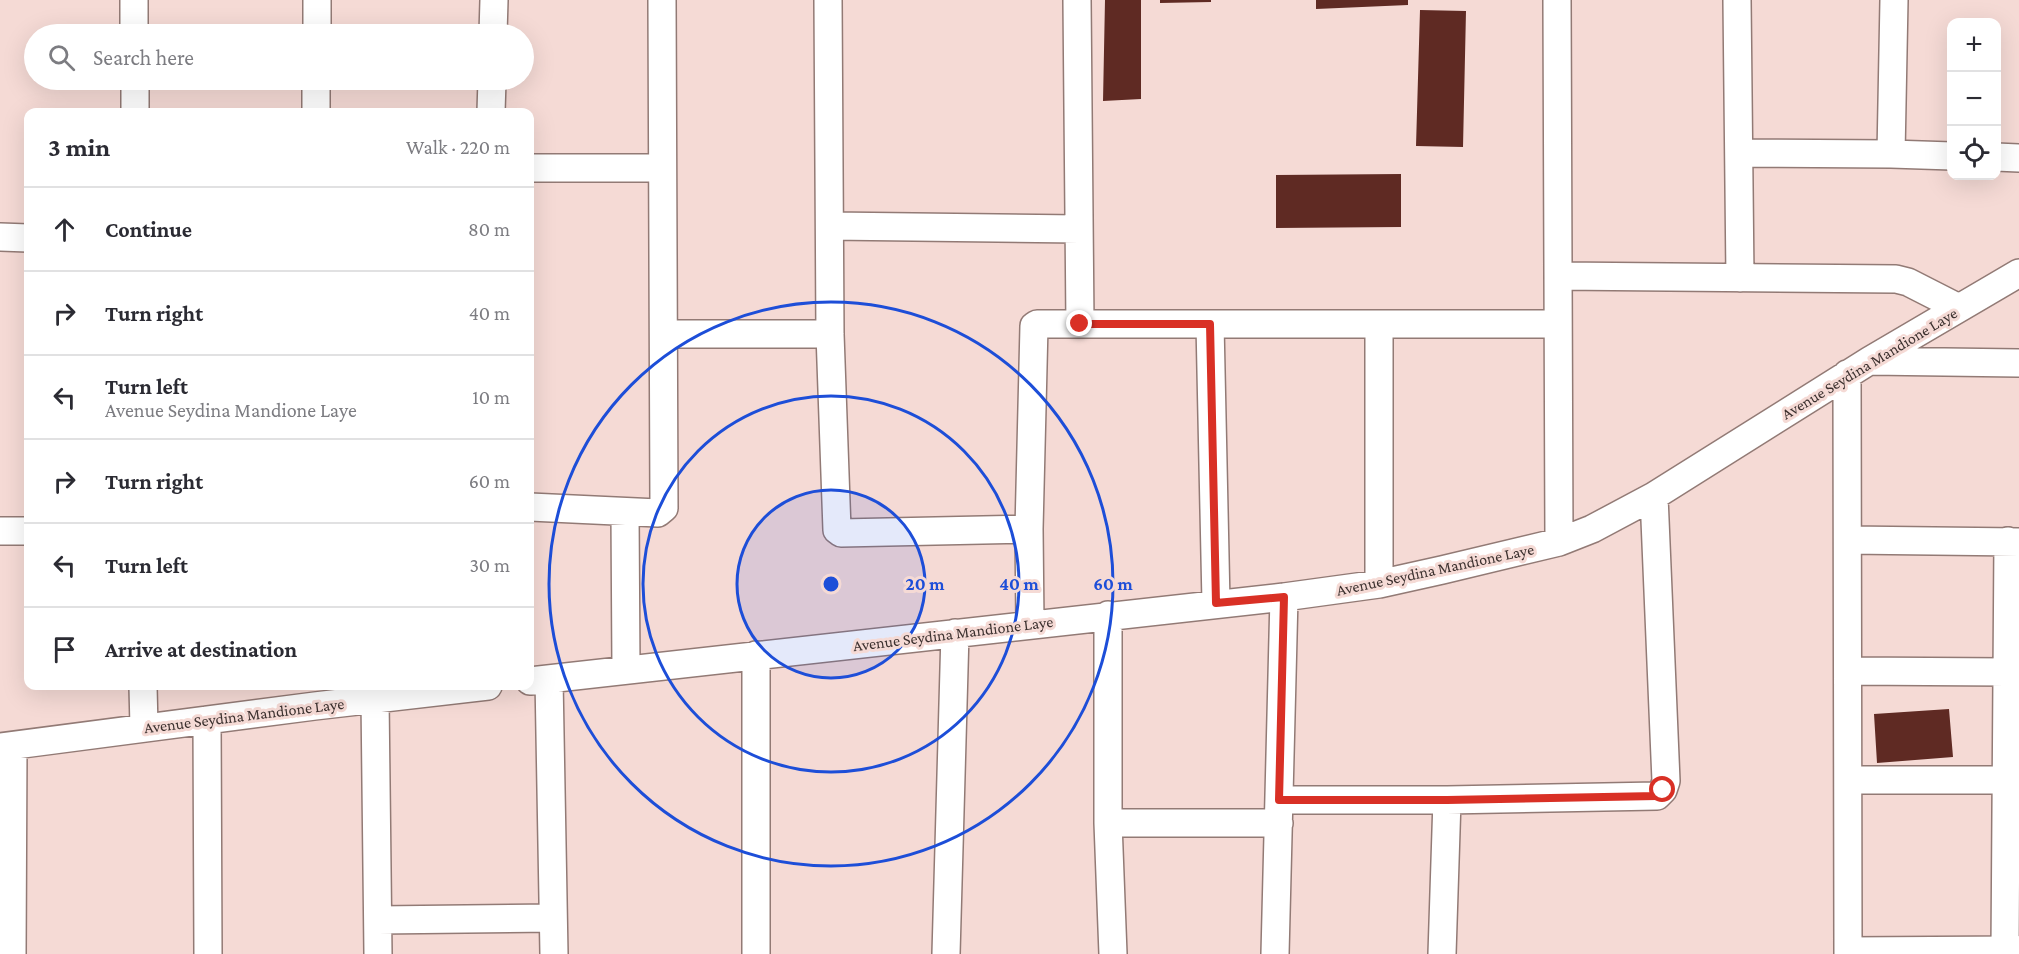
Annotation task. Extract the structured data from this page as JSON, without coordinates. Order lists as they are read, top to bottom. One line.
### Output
{"streets":{"street":["Avenue Seydina Mandione Laye"]},"page":{"map_buttons":["+","−"],"search":"Search here","heading":["3 min","Walk · 220 m"],"list":[["Continue","80 m"],["Turn right","40 m"],["Turn left","Avenue Seydina Mandione Laye","10 m"],["Turn right","60 m"],["Turn left","30 m"],"Arrive at destination"]},"rings":["20 m","40 m","60 m"]}
